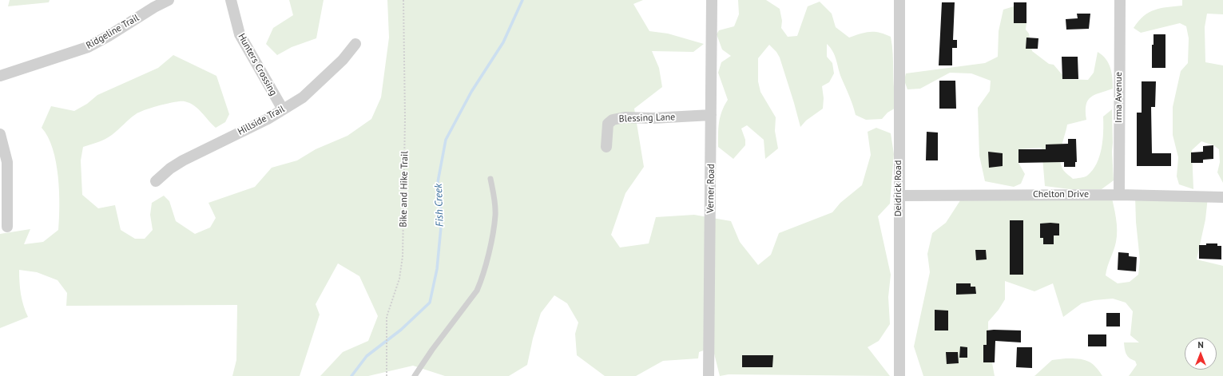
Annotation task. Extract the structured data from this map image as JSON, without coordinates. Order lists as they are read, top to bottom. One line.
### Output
{"streets":{"street":["Ridgeline Trail","Hunters Crossing","Irma Avenue","Blessing Lane","Hillside Trail","Verner Road","Deidrick Road","Chelton Drive"],"path":["Bike and Hike Trail"]},"crossings":[["Hunters Crossing","Hillside Trail"],["Irma Avenue","Chelton Drive"],["Blessing Lane","Verner Road"],["Deidrick Road","Chelton Drive"]],"water":["Fish Creek"],"north":"top"}
